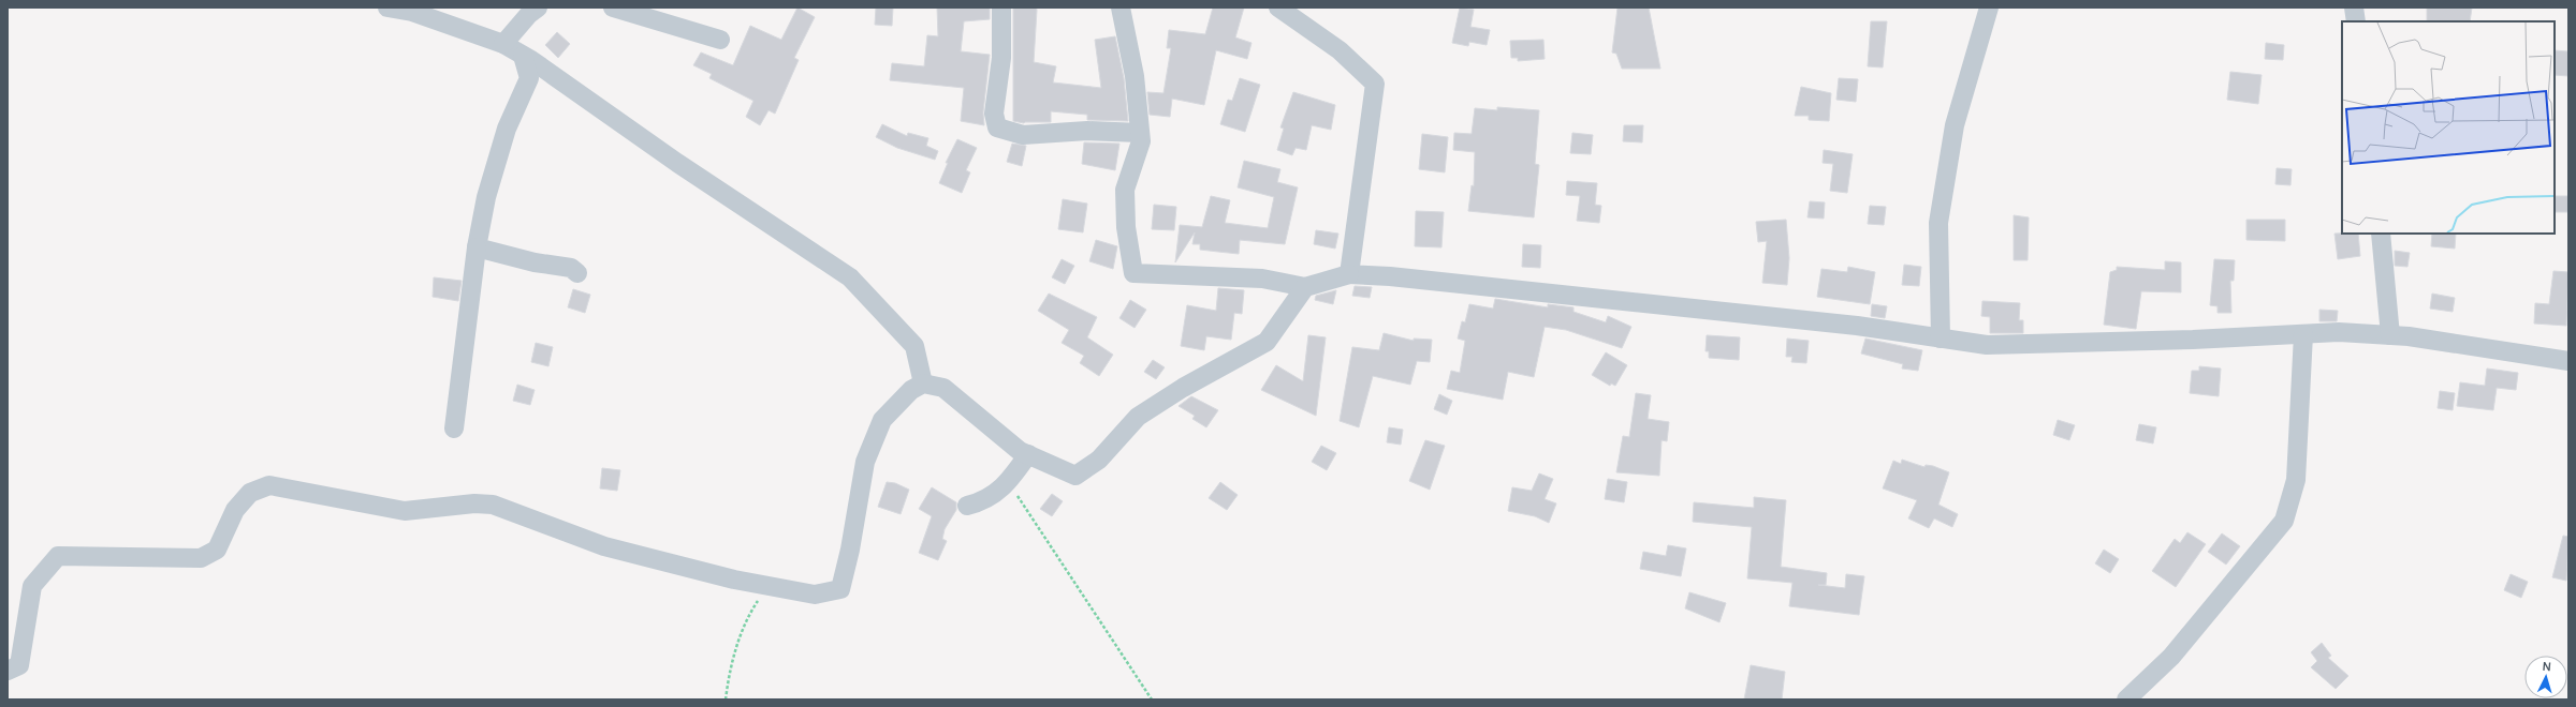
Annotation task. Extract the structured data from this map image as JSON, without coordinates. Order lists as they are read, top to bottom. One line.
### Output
{"north":"top"}
